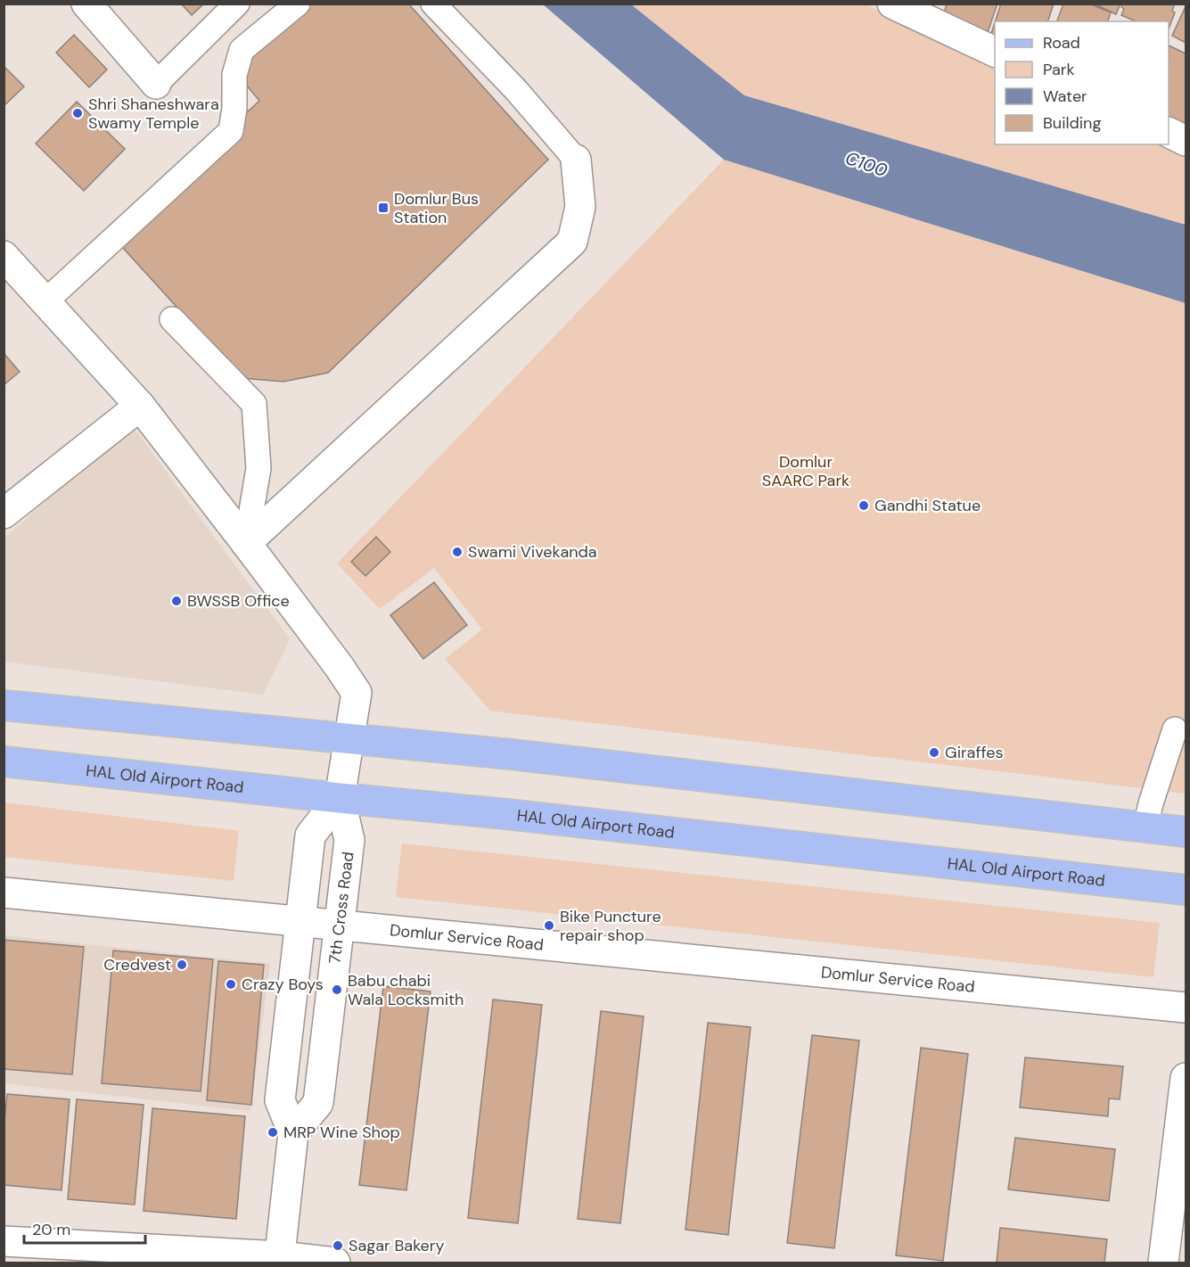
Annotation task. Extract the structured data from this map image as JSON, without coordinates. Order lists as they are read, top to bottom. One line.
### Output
{"streets":{"main road":["HAL Old Airport Road"],"street":["7th Cross Road","Domlur Service Road"]},"crossings":[["HAL Old Airport Road","7th Cross Road"],["7th Cross Road","Domlur Service Road"]],"water":["C100"],"parks":["Domlur SAARC Park"],"places":{"other":["Shri Shaneshwara Swamy Temple","Gandhi Statue","Swami Vivekanda","BWSSB Office","Giraffes","Bike Puncture repair shop","Credvest","Crazy Boys","Babu chabi Wala Locksmith","MRP Wine Shop","Sagar Bakery"],"transit":["Domlur Bus Station"]},"legend":["Road","Park","Water","Building"],"scale_bar":"20 m"}
